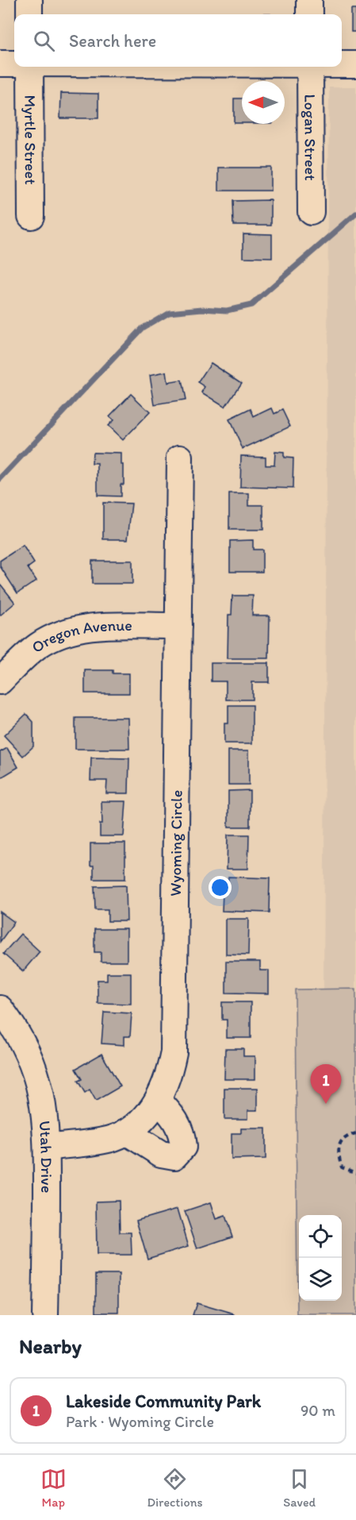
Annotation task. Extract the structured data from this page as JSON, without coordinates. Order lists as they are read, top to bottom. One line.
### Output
{"streets":{"street":["Logan Street","Myrtle Street","Oregon Avenue","Wyoming Circle","Utah Drive"]},"crossings":[["Oregon Avenue","Wyoming Circle"],["Wyoming Circle","Utah Drive"]],"north":"left","page":{"search":"Search here","pins":"1","heading":"Nearby","list":[{"mark":"1","name":"Lakeside Community Park","note":"Park · Wyoming Circle","value":"90 m"}],"nav":["Map","Directions","Saved"]}}
